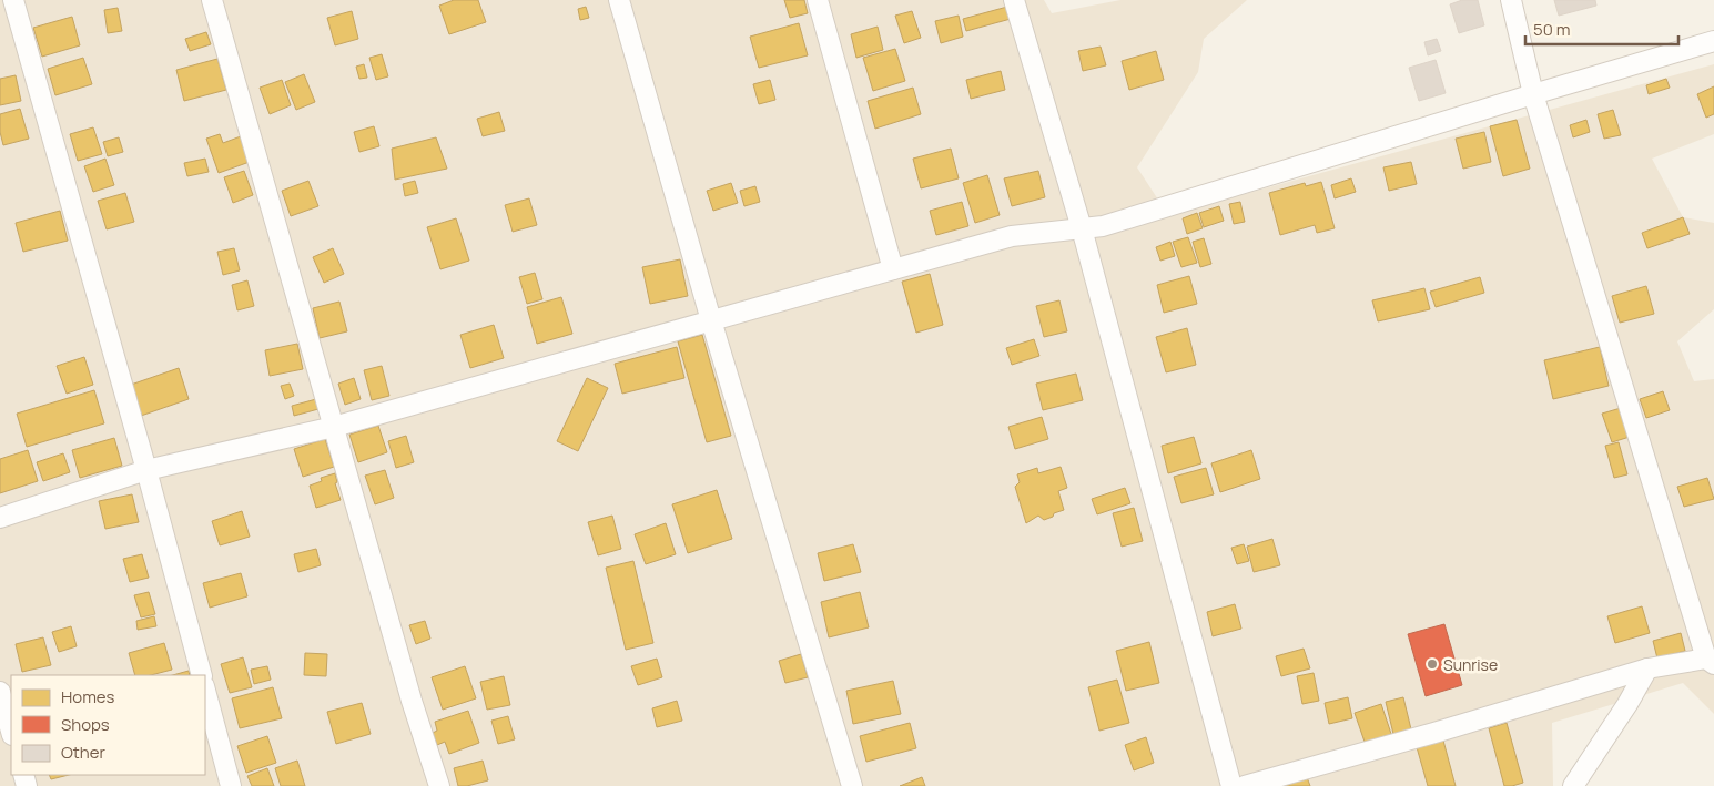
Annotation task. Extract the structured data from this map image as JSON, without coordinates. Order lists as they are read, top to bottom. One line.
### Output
{"places":["Sunrise"],"legend":["Homes","Shops","Other"],"scale_bar":"50 m"}
